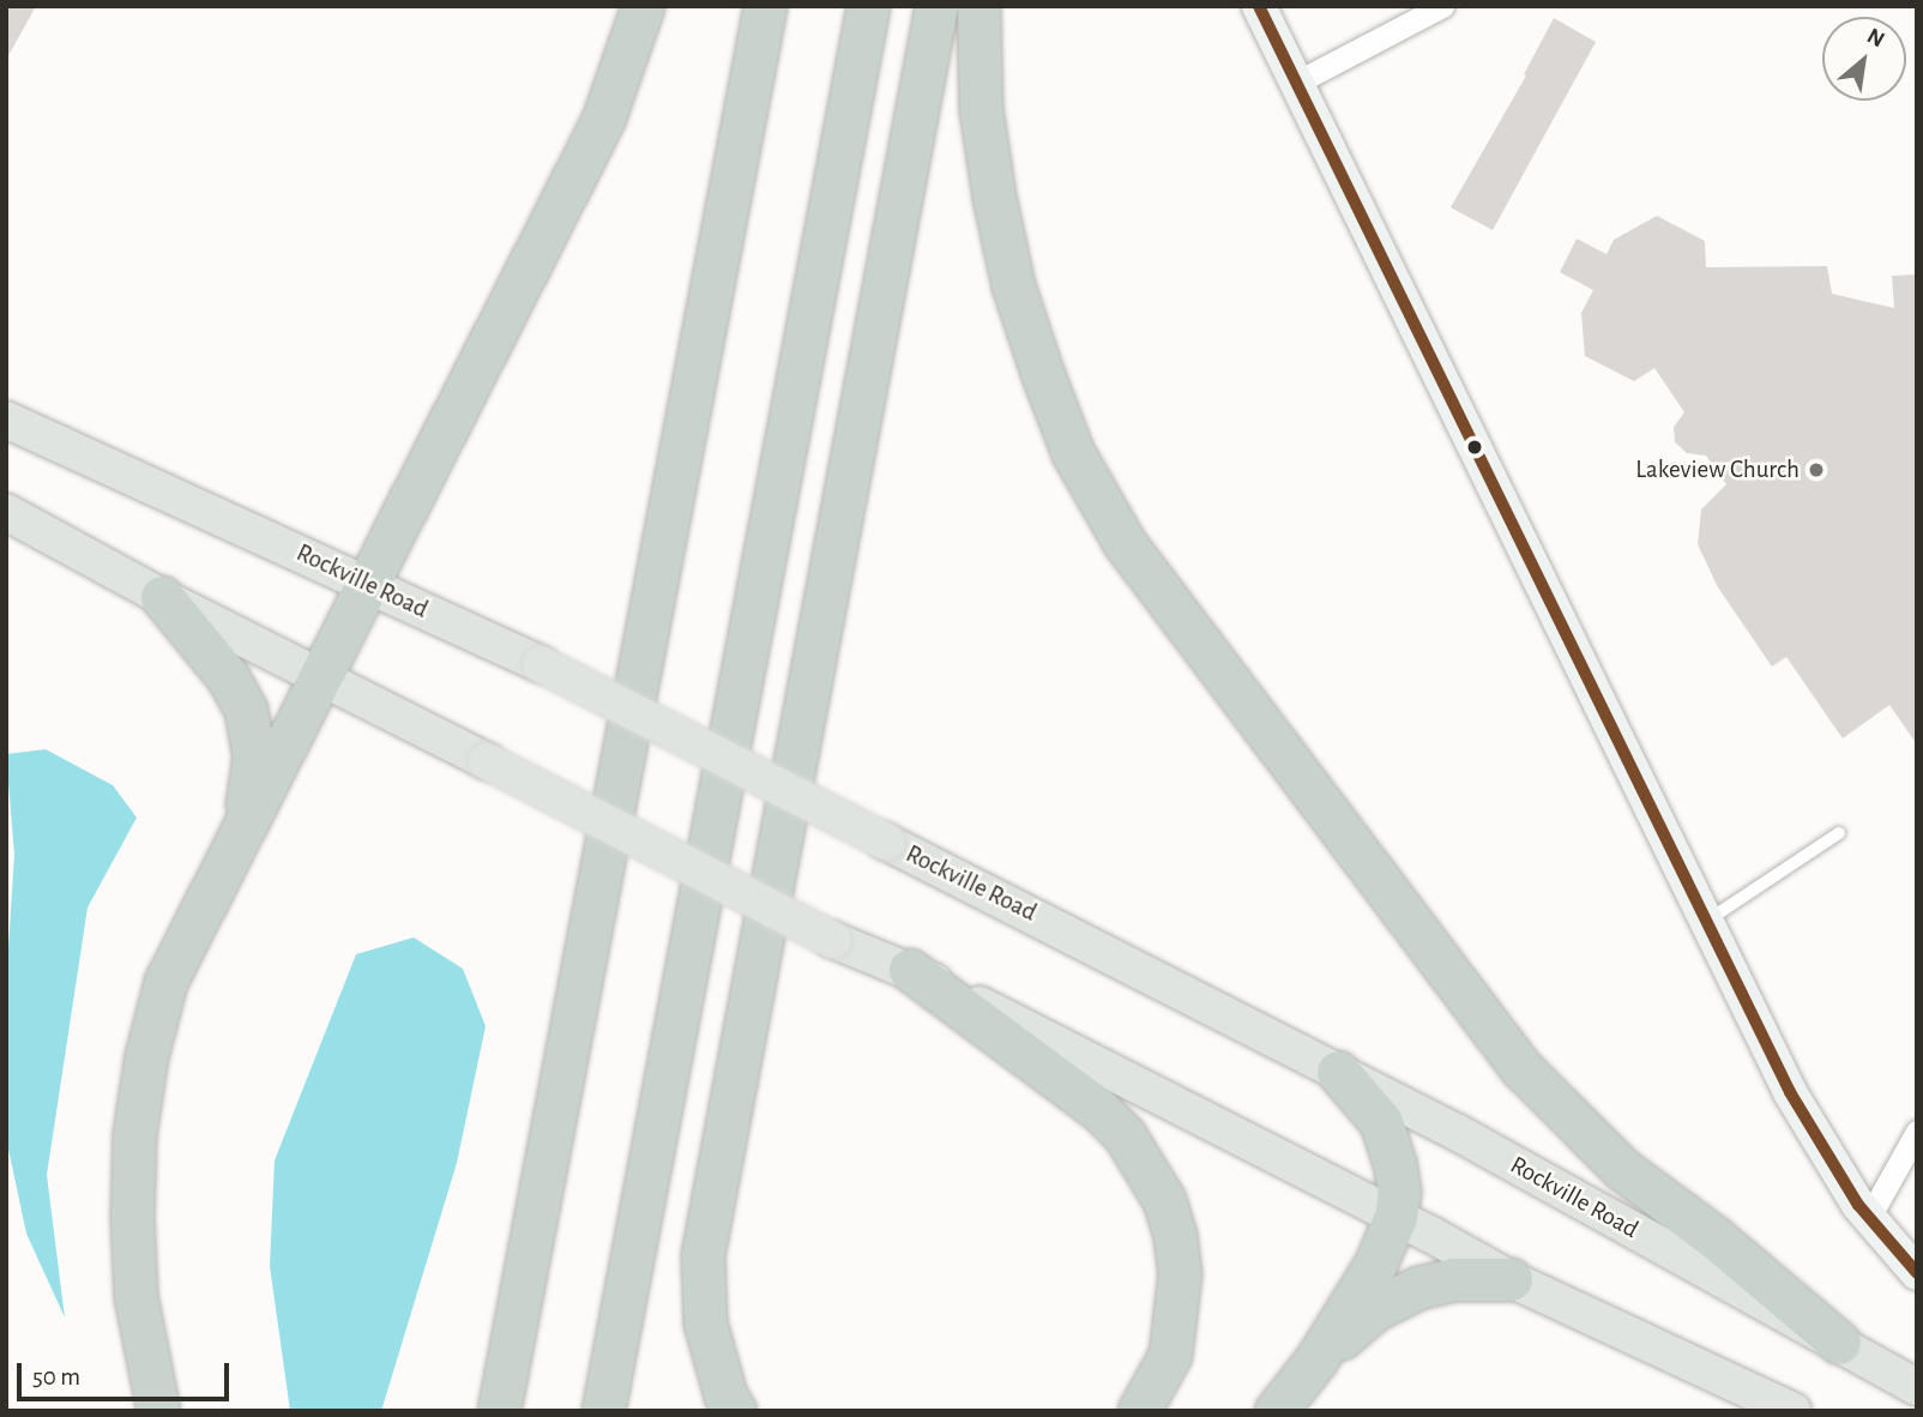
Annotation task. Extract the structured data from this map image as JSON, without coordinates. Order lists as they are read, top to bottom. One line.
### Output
{"streets":{"main road":["Rockville Road"]},"places":["Lakeview Church"],"scale_bar":"50 m","north":"top right"}
